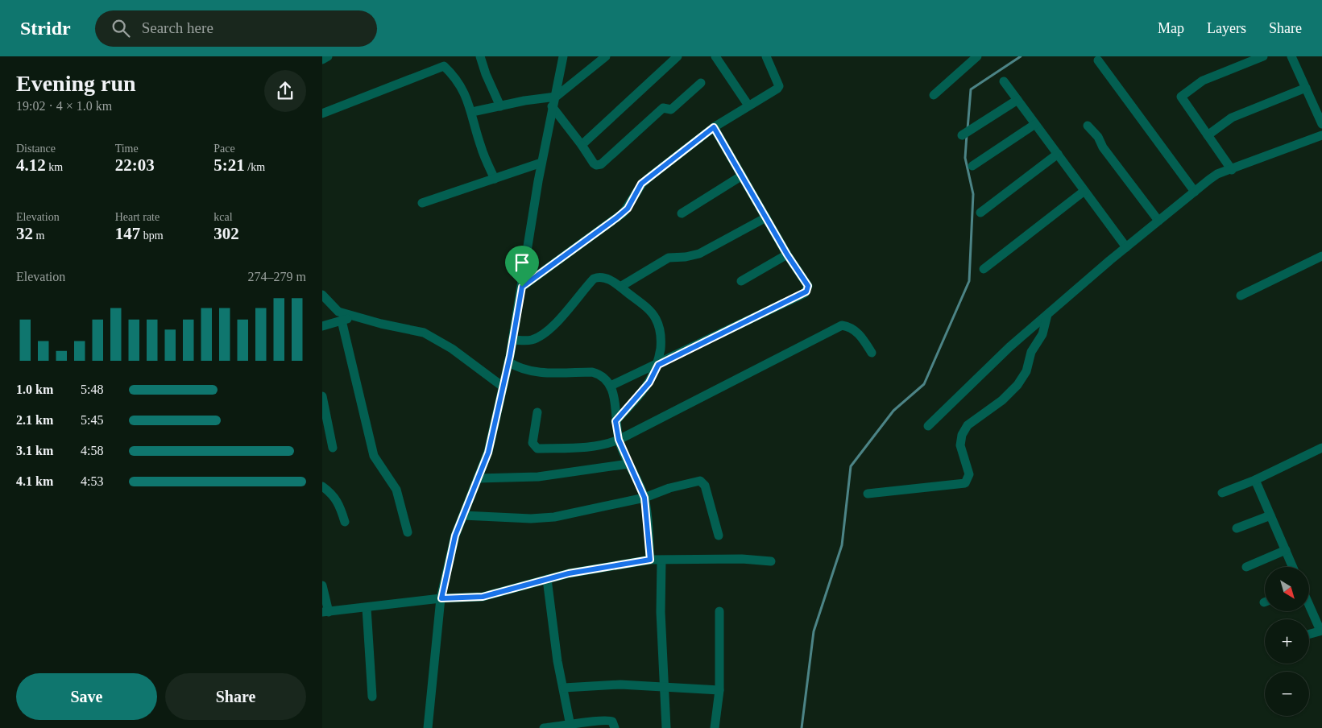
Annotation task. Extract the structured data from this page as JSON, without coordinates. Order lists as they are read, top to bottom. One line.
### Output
{"north":"bottom right","page":{"header":"Stridr","search":"Search here","nav":["Map","Layers","Share"],"heading":["Evening run","19:02 · 4 × 1.0 km"],"stats":[["Distance","4.12 km"],["Time","22:03"],["Pace","5:21 /km"],["Elevation","32 m"],["Heart rate","147 bpm"],["kcal","302"]],"chart":["Elevation","274–279 m"],"list":[{"name":"1.0 km","note":"5:48"},{"name":"2.1 km","note":"5:45"},{"name":"3.1 km","note":"4:58"},{"name":"4.1 km","note":"4:53"}],"map_buttons":["+","−"],"buttons":["Save","Share"]}}
